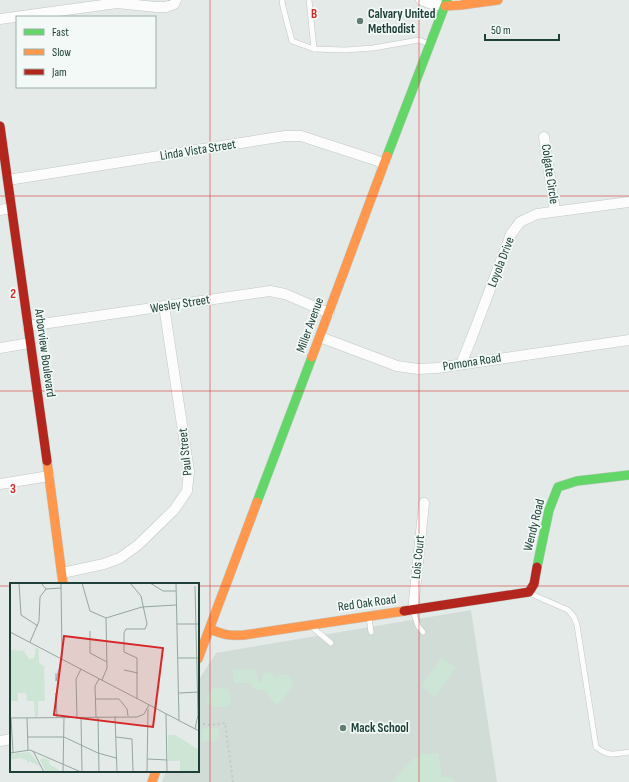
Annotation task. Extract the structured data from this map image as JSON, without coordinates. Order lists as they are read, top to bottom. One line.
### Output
{"streets":{"street":["Linda Vista Street","Colgate Circle","Loyola Drive","Wesley Street","Miller Avenue","Arborview Boulevard","Pomona Road","Paul Street","Wendy Road","Lois Court","Red Oak Road"]},"crossings":[["Linda Vista Street","Miller Avenue"],["Linda Vista Street","Arborview Boulevard"],["Colgate Circle","Loyola Drive"],["Loyola Drive","Pomona Road"],["Wesley Street","Miller Avenue"],["Wesley Street","Arborview Boulevard"],["Wesley Street","Paul Street"],["Miller Avenue","Pomona Road"],["Miller Avenue","Red Oak Road"],["Arborview Boulevard","Paul Street"],["Wendy Road","Red Oak Road"],["Lois Court","Red Oak Road"]],"places":["Calvary United Methodist","Mack School"],"legend":["Fast","Slow","Jam"],"scale_bar":"50 m","grid":{"columns":["B"],"rows":["2","3"]}}
